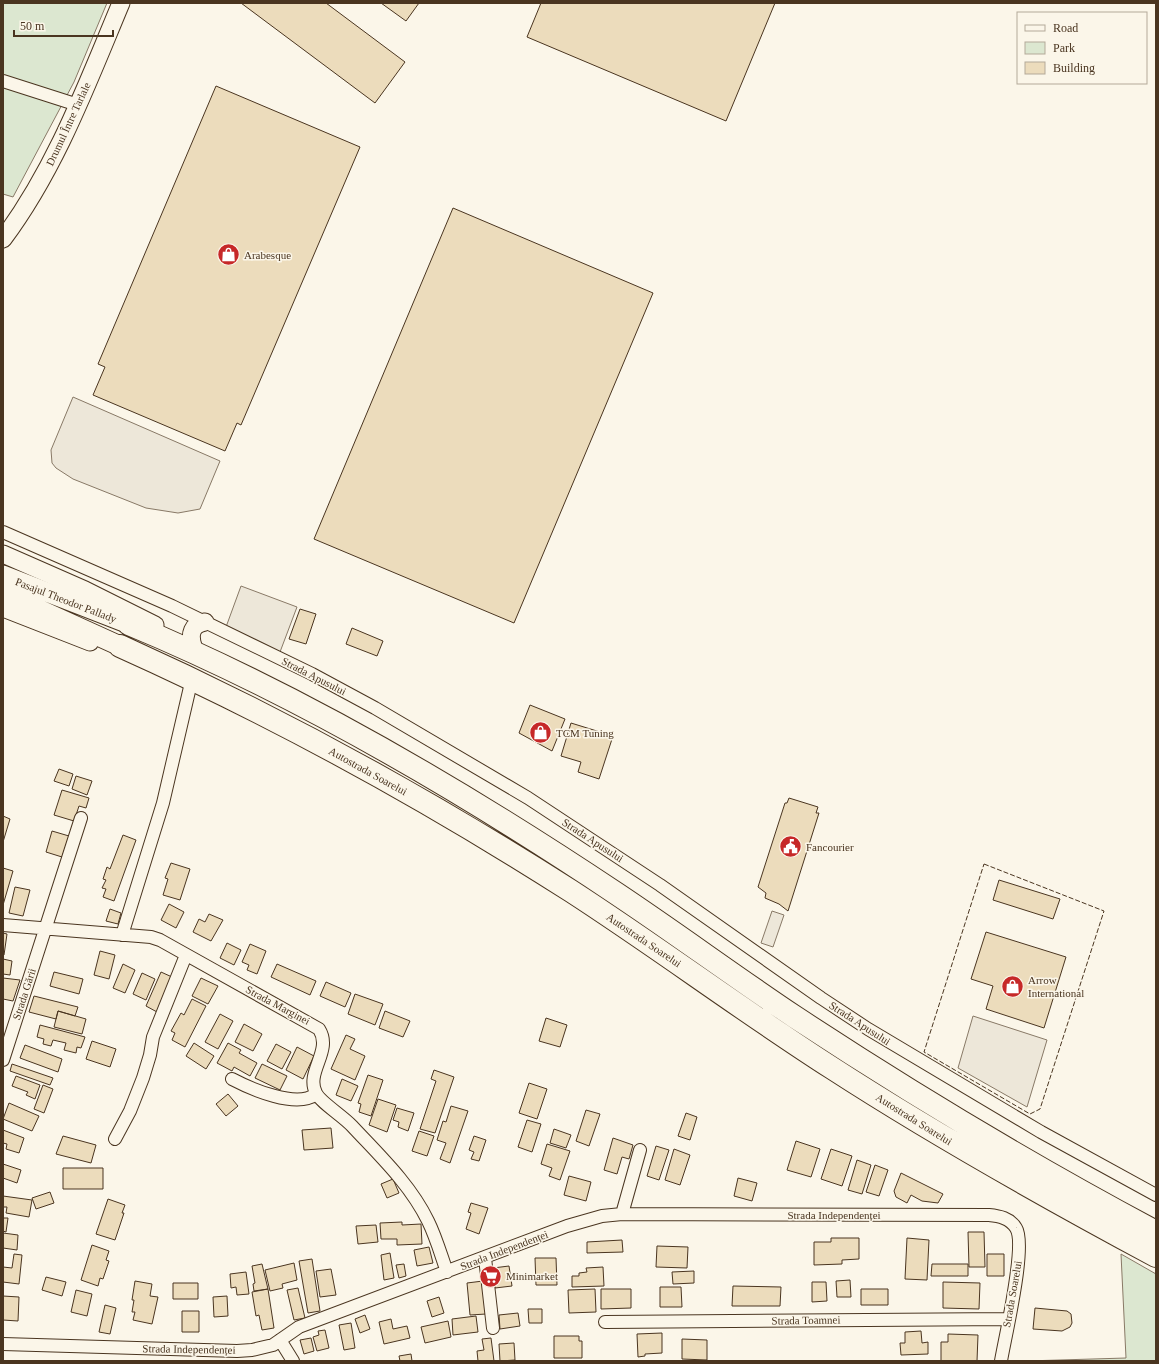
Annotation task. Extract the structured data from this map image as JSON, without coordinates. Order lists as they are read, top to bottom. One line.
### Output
{"streets":{"highway":["Autostrada Soarelui"],"main road":["Drumul Între Tarlale","Pasajul Theodor Pallady"],"street":["Strada Apusului","Strada Gării","Strada Marginei","Strada Independenței","Strada Soarelui","Strada Toamnei"]},"crossings":[["Pasajul Theodor Pallady","Autostrada Soarelui"],["Strada Gării","Strada Marginei"],["Strada Independenței","Strada Soarelui"],["Strada Soarelui","Strada Toamnei"]],"places":{"shop":["Arabesque","TCM Tuning","Arrow International"],"public building":["Fancourier"],"supermarket":["Minimarket"]},"legend":["Road","Park","Building"],"scale_bar":"50 m"}
